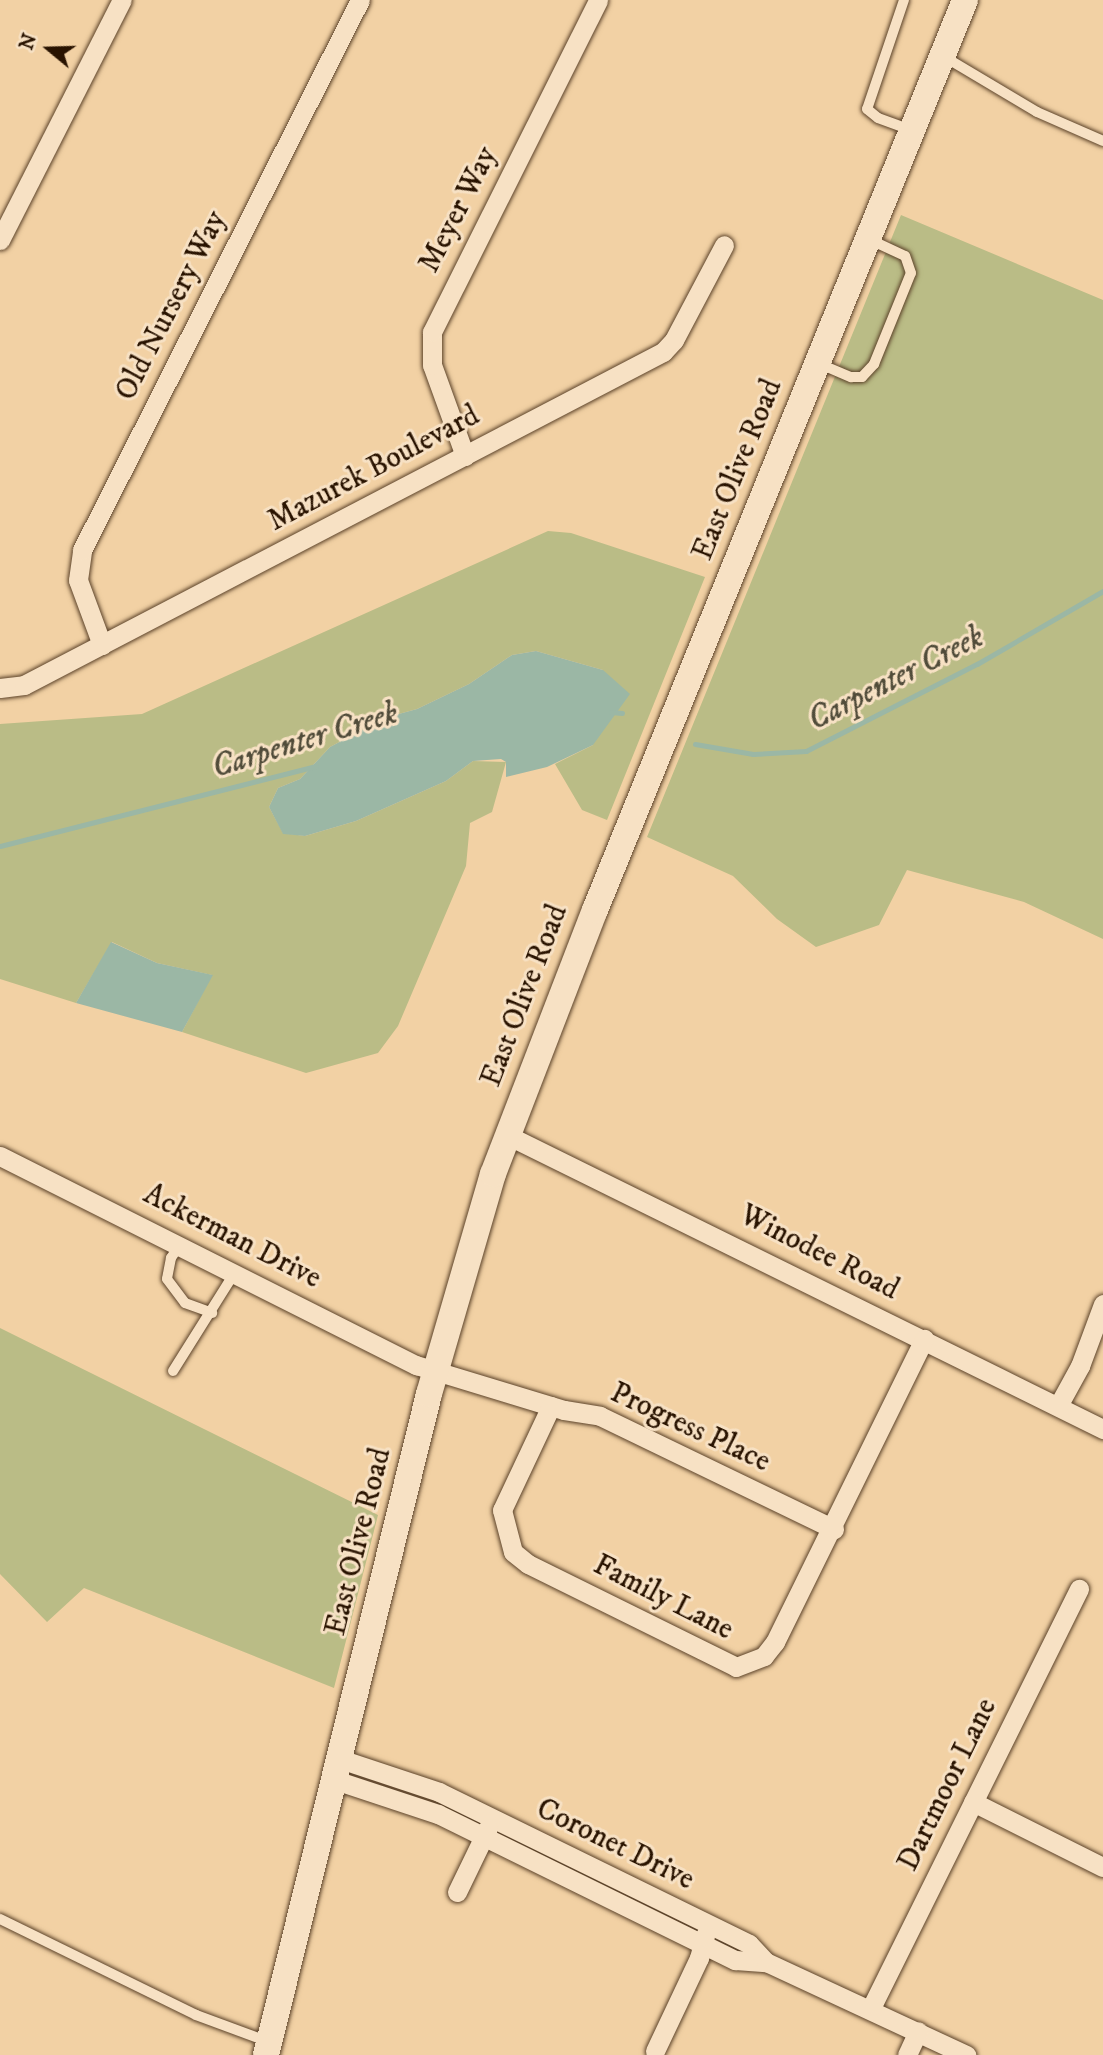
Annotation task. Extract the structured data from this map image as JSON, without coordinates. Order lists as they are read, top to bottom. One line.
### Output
{"streets":{"street":["Meyer Way","Old Nursery Way","Mazurek Boulevard","East Olive Road","Ackerman Drive","Winodee Road","Progress Place","Family Lane","Dartmoor Lane","Coronet Drive"]},"crossings":[["Meyer Way","Mazurek Boulevard"],["Old Nursery Way","Mazurek Boulevard"],["East Olive Road","Ackerman Drive"],["East Olive Road","Winodee Road"],["East Olive Road","Progress Place"],["East Olive Road","Coronet Drive"],["Ackerman Drive","Progress Place"],["Winodee Road","Family Lane"],["Progress Place","Family Lane"],["Dartmoor Lane","Coronet Drive"]],"water":["Carpenter Creek"],"north":"left"}
